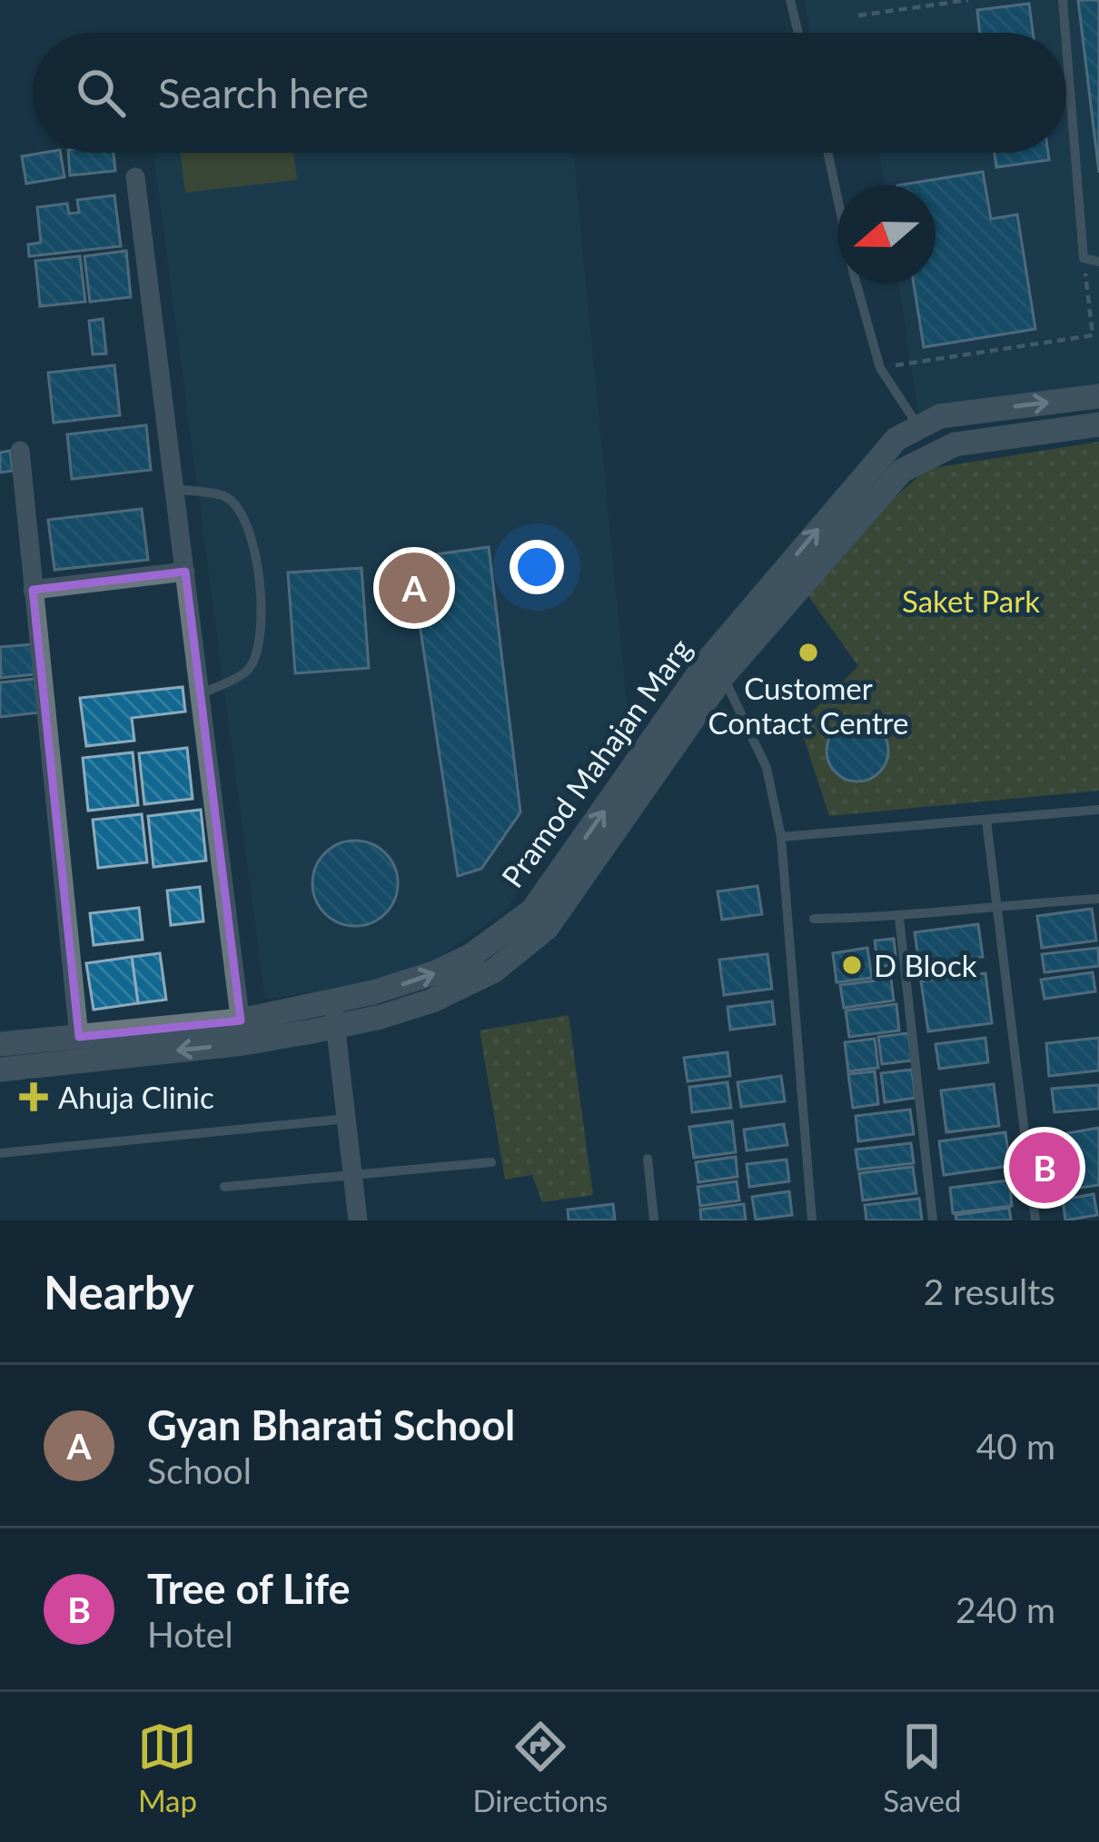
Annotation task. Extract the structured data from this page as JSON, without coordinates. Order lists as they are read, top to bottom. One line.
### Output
{"streets":{"street":["Pramod Mahajan Marg"]},"parks":["Saket Park"],"places":{"other":["Customer Contact Centre","D Block"],"health":["Ahuja Clinic"]},"north":"left","page":{"search":"Search here","pins":["A","B"],"heading":["Nearby","2 results"],"list":[{"mark":"A","name":"Gyan Bharati School","note":"School","value":"40 m"},{"mark":"B","name":"Tree of Life","note":"Hotel","value":"240 m"}],"nav":["Map","Directions","Saved"]}}
